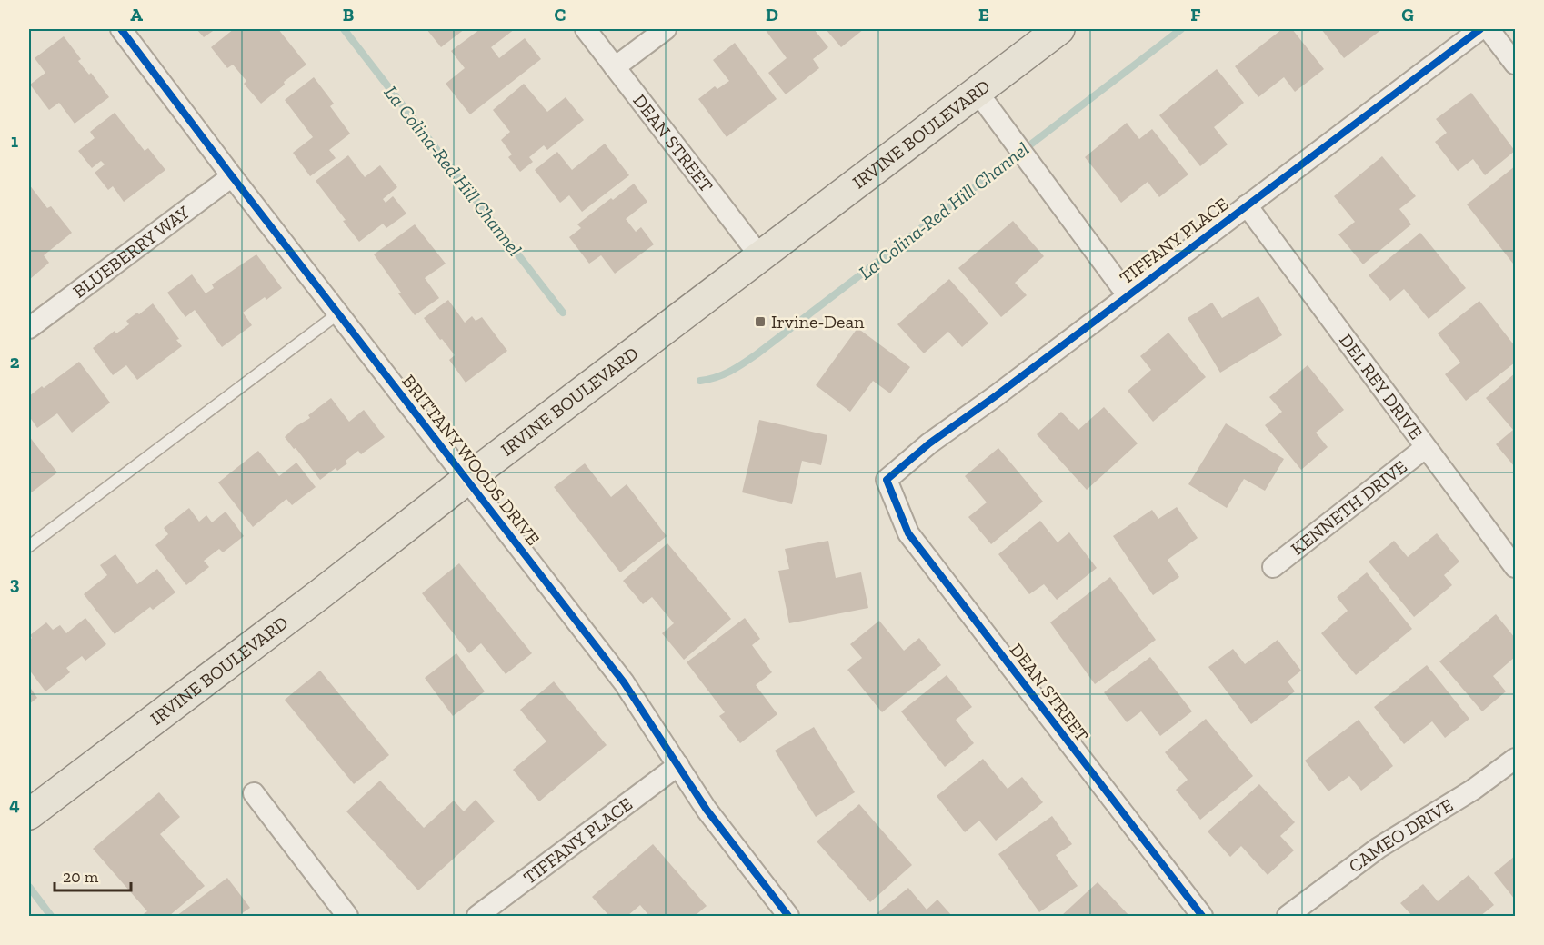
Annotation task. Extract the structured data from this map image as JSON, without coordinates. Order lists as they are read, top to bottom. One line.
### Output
{"streets":{"main road":["IRVINE BOULEVARD"],"street":["DEAN STREET","TIFFANY PLACE","BLUEBERRY WAY","DEL REY DRIVE","BRITTANY WOODS DRIVE","KENNETH DRIVE","CAMEO DRIVE"]},"crossings":[["IRVINE BOULEVARD","DEAN STREET"],["IRVINE BOULEVARD","BRITTANY WOODS DRIVE"],["DEAN STREET","TIFFANY PLACE"],["TIFFANY PLACE","DEL REY DRIVE"],["TIFFANY PLACE","BRITTANY WOODS DRIVE"],["BLUEBERRY WAY","BRITTANY WOODS DRIVE"],["DEL REY DRIVE","KENNETH DRIVE"]],"water":["La Colina-Red Hill Channel"],"places":{"transit":["Irvine-Dean"]},"scale_bar":"20 m","grid":{"columns":["A","B","C","D","E","F","G"],"rows":["1","2","3","4"]}}
